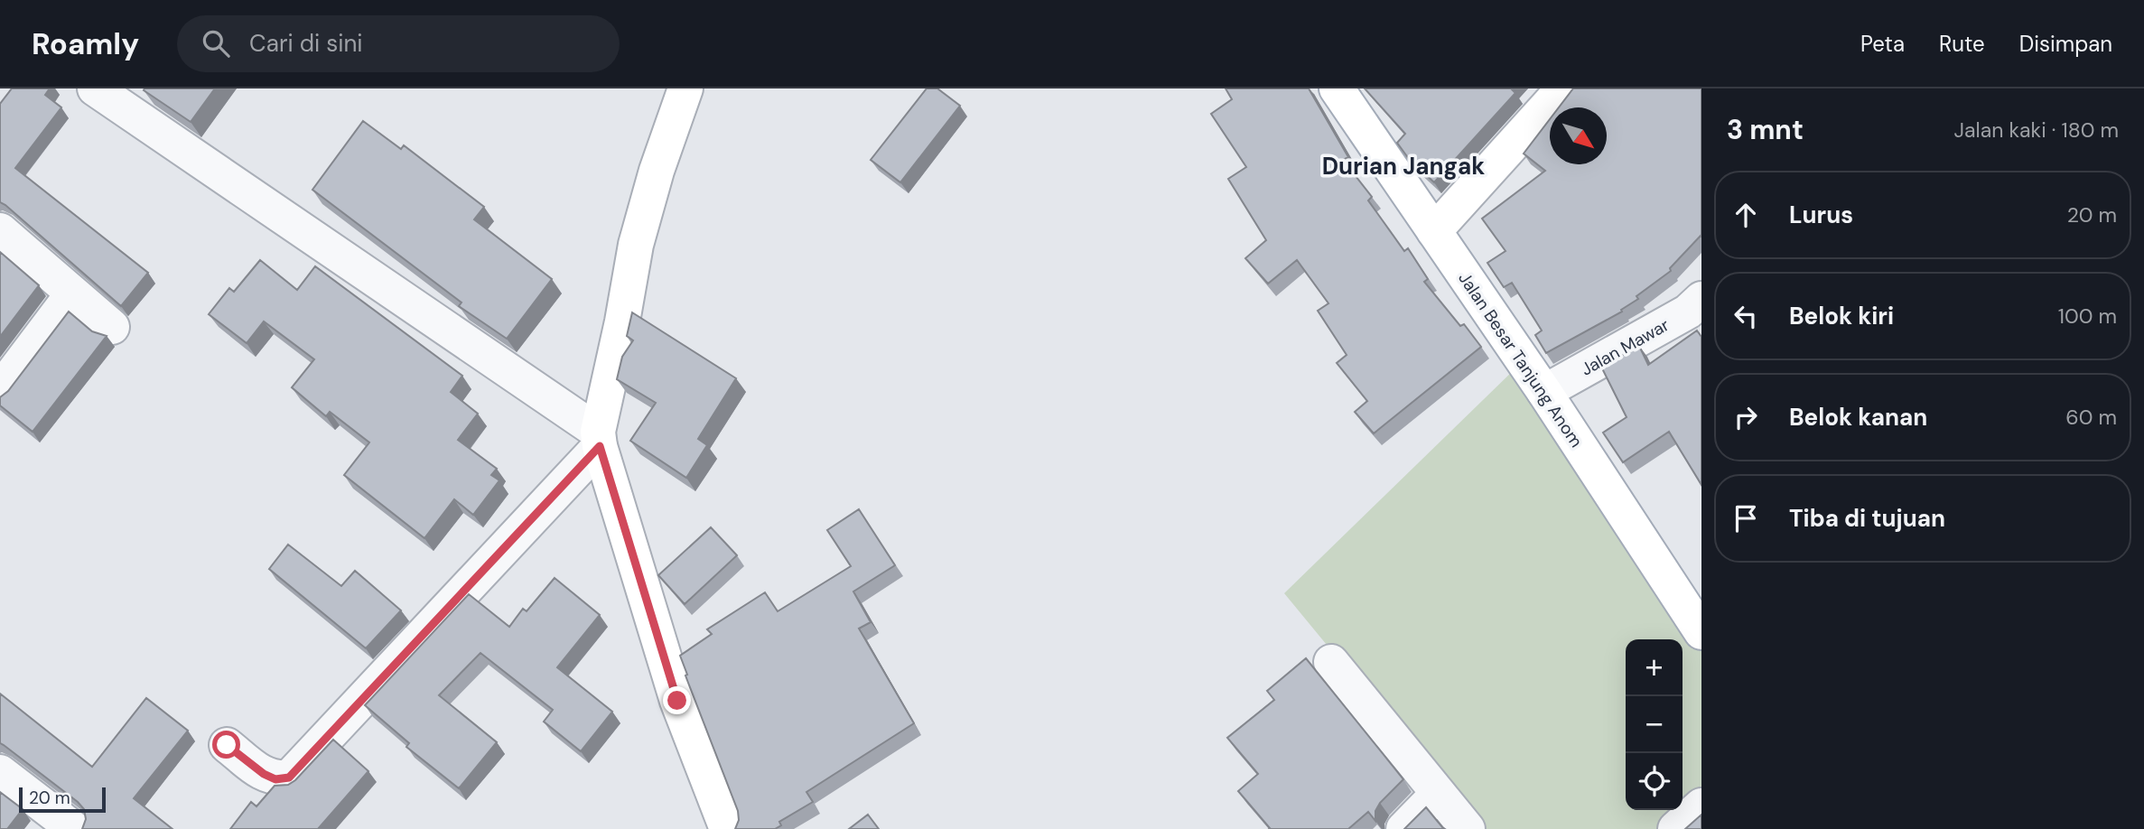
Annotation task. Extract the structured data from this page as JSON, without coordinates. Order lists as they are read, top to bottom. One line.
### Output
{"streets":{"main road":["Jalan Besar Tanjung Anom"],"street":["Jalan Mawar"]},"crossings":[["Jalan Mawar","Jalan Besar Tanjung Anom"]],"districts":["Durian Jangak"],"scale_bar":"20 m","north":"bottom right","page":{"header":"Roamly","search":"Cari di sini","nav":["Peta","Rute","Disimpan"],"heading":["3 mnt","Jalan kaki · 180 m"],"list":[["Lurus","20 m"],["Belok kiri","100 m"],["Belok kanan","60 m"],"Tiba di tujuan"],"map_buttons":["+","−"],"scale":"20 m"}}
